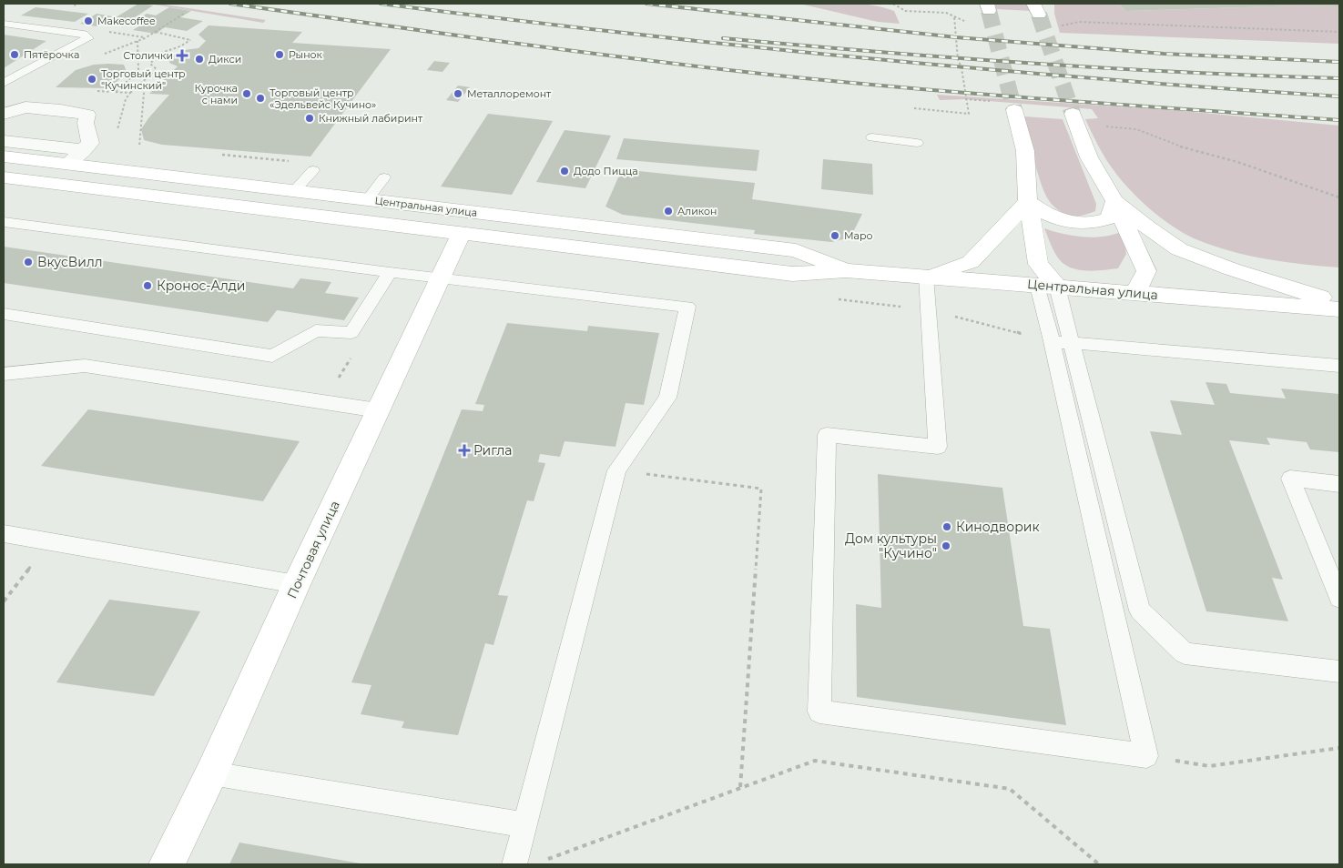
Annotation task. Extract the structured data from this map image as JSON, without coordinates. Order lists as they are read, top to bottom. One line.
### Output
{"streets":{"main road":["Центральная улица","Почтовая улица"]},"crossings":[["Центральная улица","Почтовая улица"]],"places":{"other":["Makecoffee","Пятёрочка","Рынок","Дикси","Торговый центр \"Кучинский\"","Курочка с нами","Металлоремонт","Торговый центр «Эдельвейс Кучино»","Книжный лабиринт","Додо Пицца","Аликон","Маро","ВкусВилл","Кронос-Алди","Кинодворик","Дом культуры \"Кучино\""],"health":["Столички","Ригла"]}}
